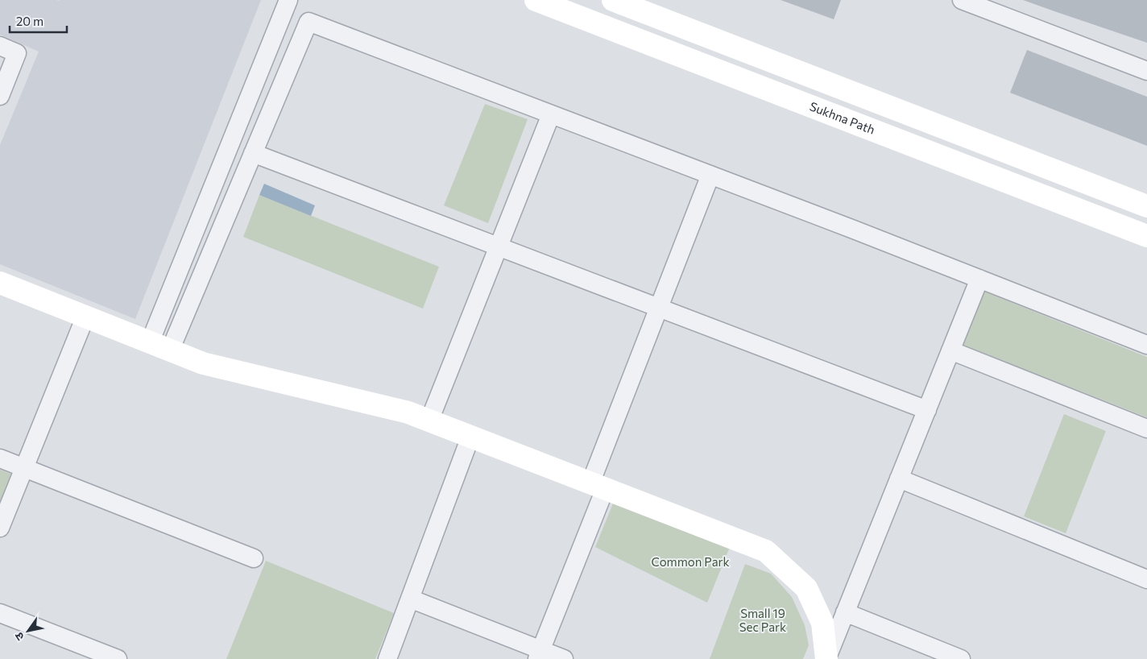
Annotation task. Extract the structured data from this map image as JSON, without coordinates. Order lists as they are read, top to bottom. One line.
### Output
{"streets":{"main road":["Sukhna Path"]},"parks":["Common Park","Small 19 Sec Park"],"scale_bar":"20 m","north":"bottom left"}
